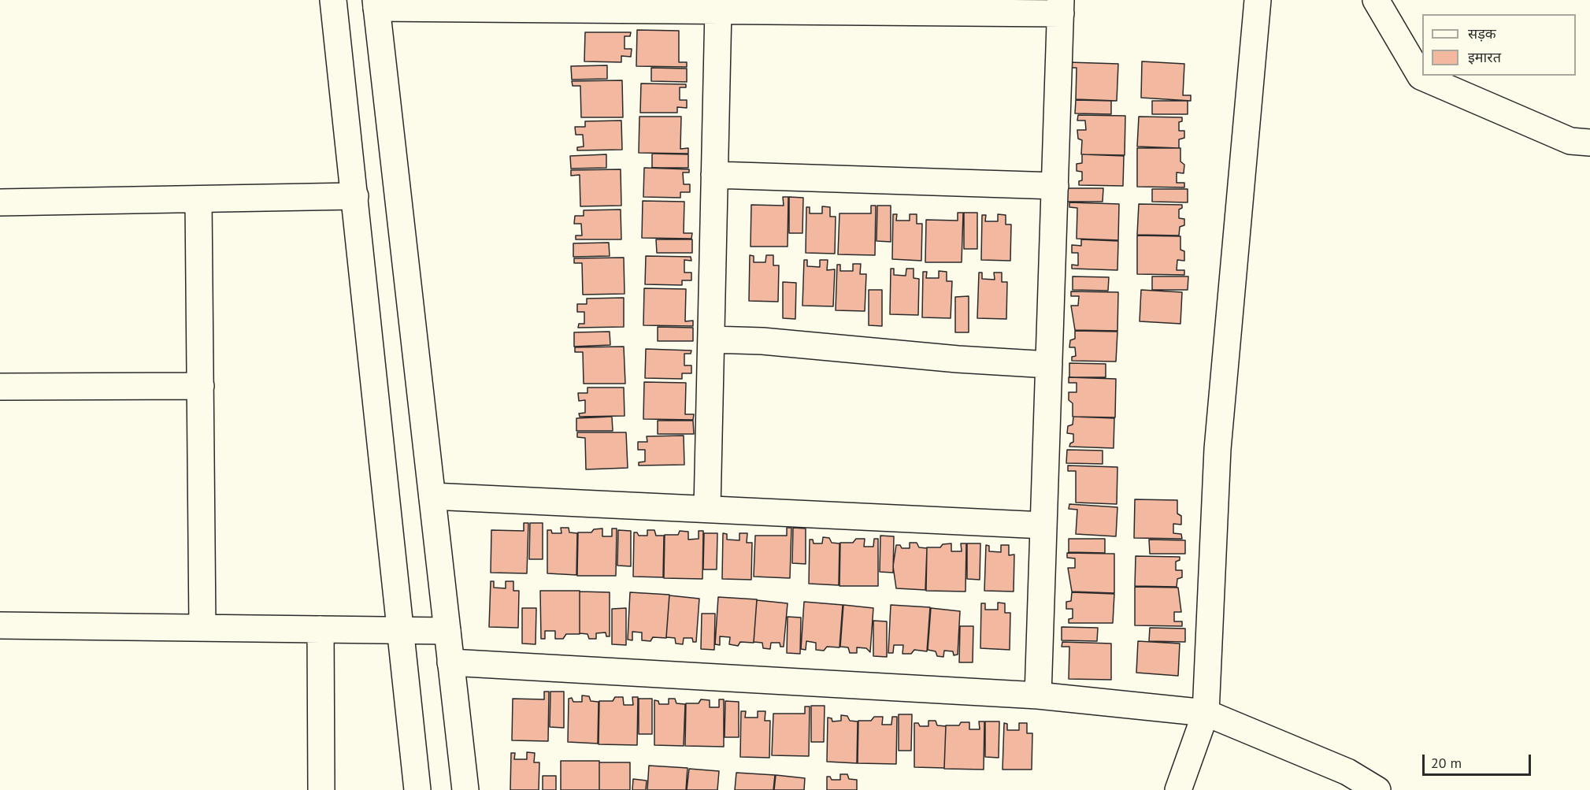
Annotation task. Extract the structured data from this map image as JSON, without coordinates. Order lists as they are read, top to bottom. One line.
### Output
{"legend":["सड़क","इमारत"],"scale_bar":"20 m"}
